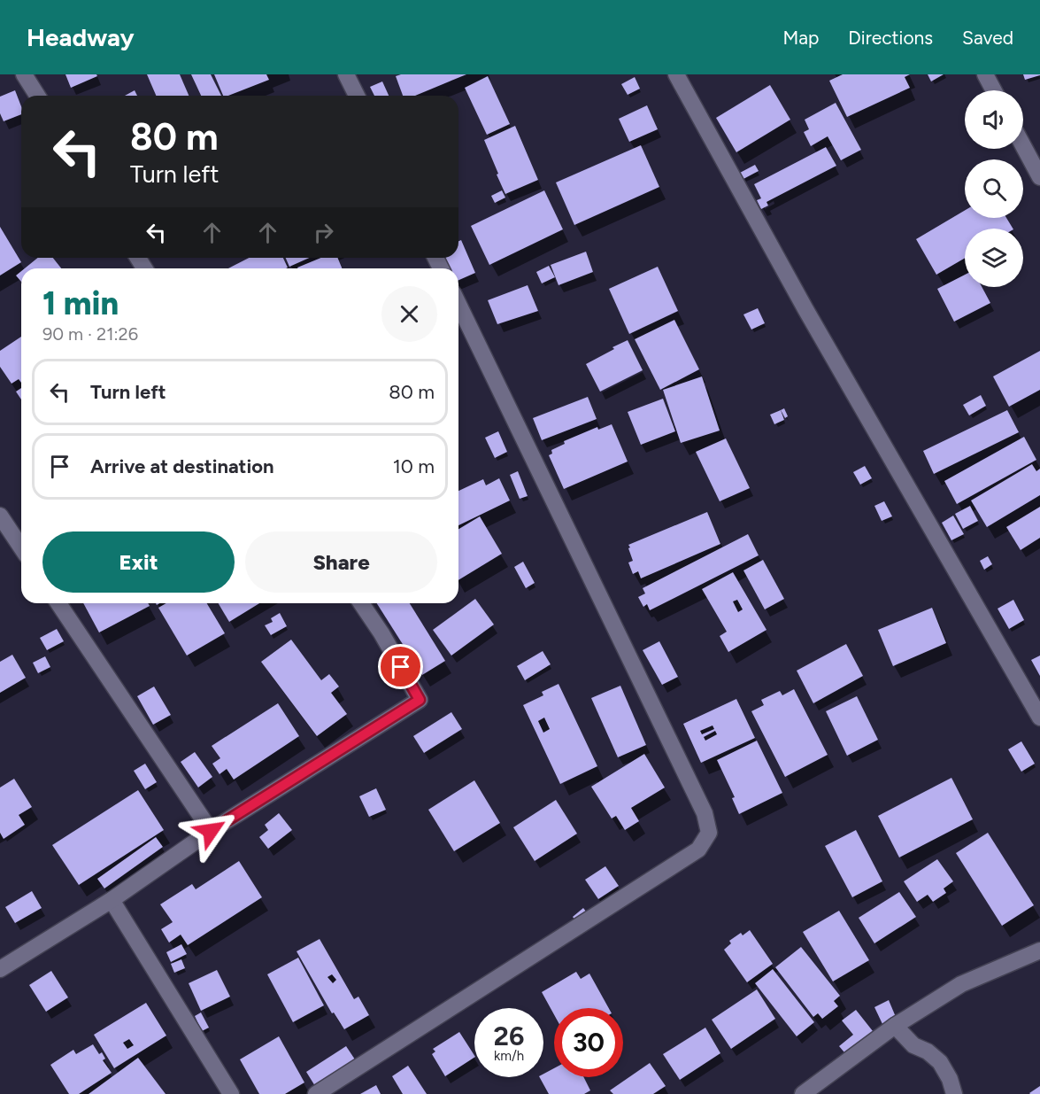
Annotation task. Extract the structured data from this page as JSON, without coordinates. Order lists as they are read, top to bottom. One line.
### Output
{"page":{"header":"Headway","nav":["Map","Directions","Saved"],"turn":["80 m","Turn left"],"heading":["1 min","90 m · 21:26"],"list":[{"name":"Turn left","value":"80 m"},{"name":"Arrive at destination","value":"10 m"}],"buttons":["Exit","Share"],"speed":"26 km/h","limit":"30"}}
